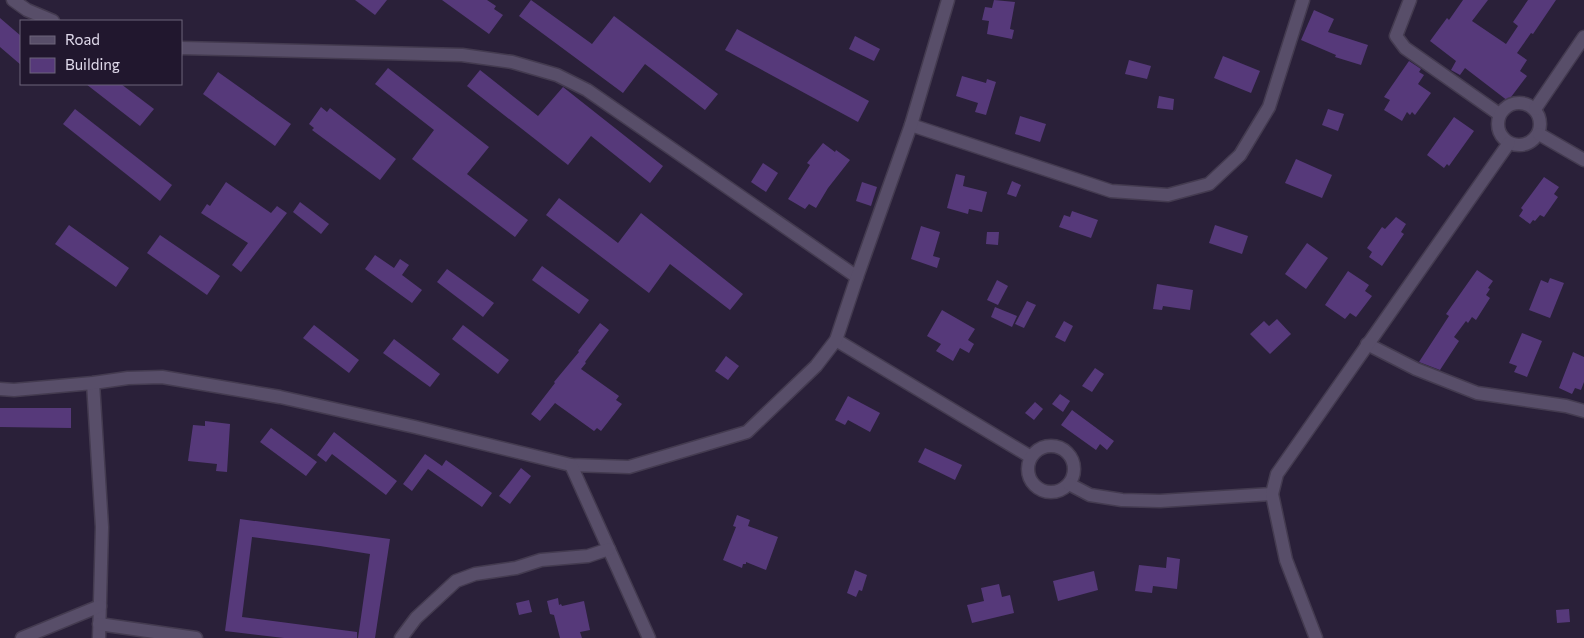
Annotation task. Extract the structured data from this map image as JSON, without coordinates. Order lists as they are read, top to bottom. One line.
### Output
{"legend":["Road","Building"]}
